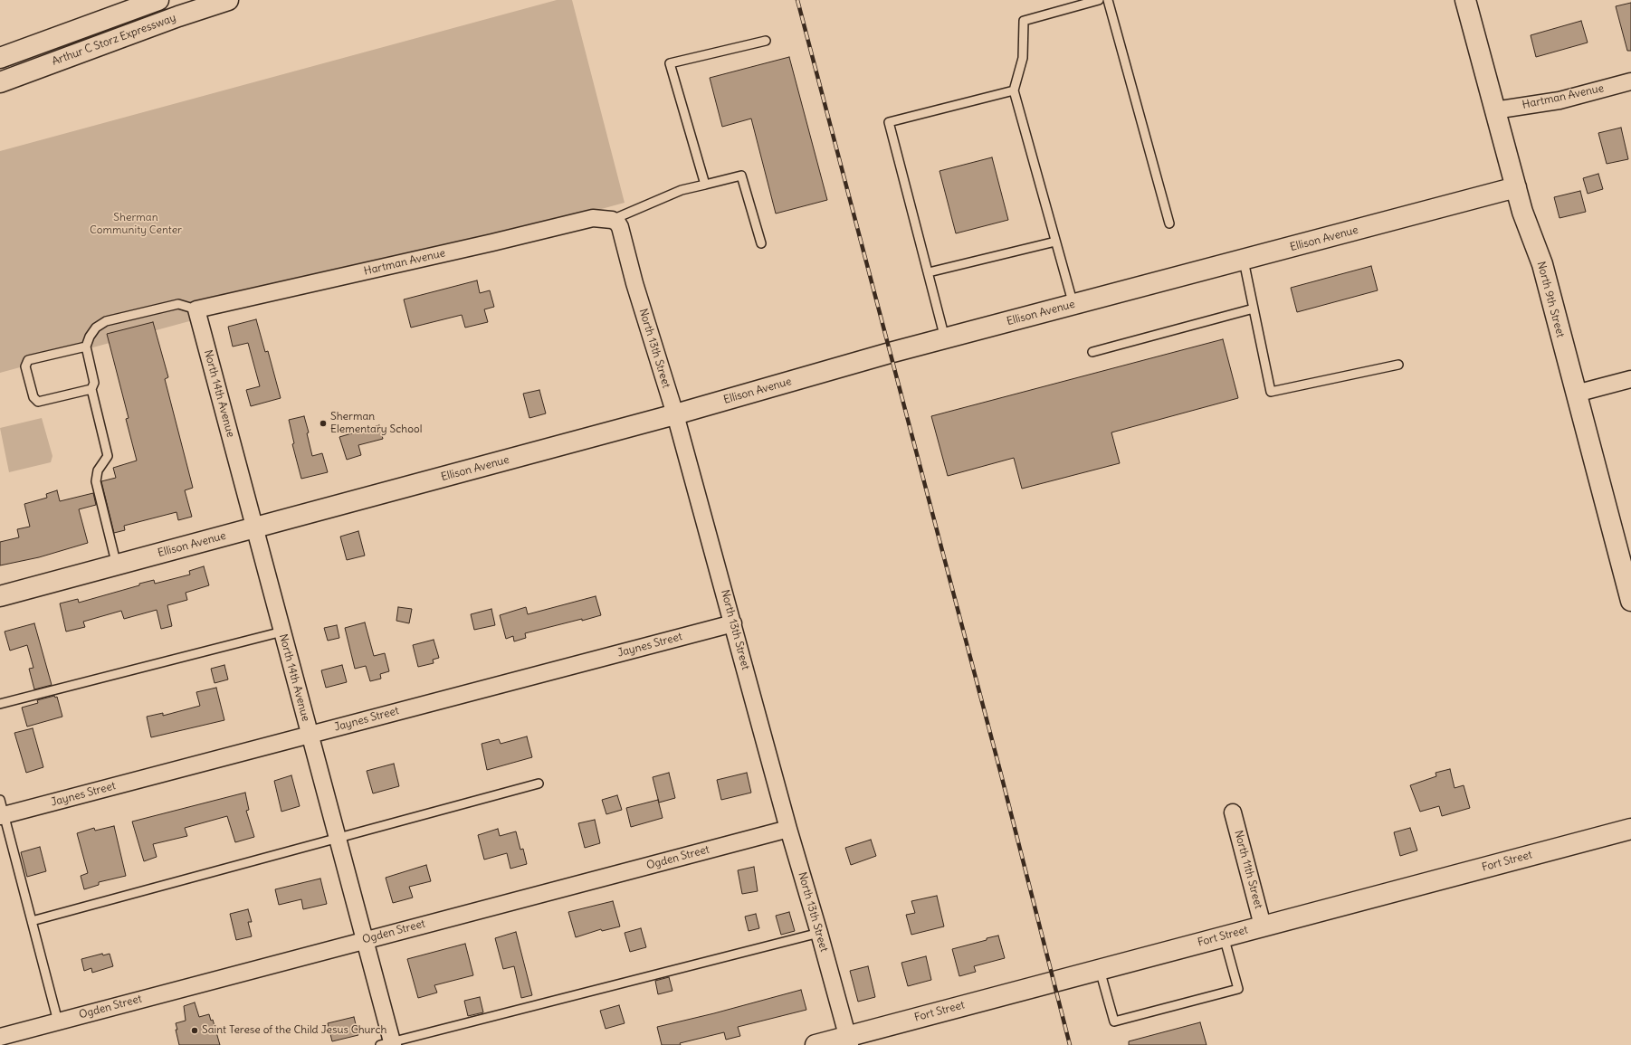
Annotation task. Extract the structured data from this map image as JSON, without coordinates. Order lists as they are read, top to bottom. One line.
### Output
{"streets":{"main road":["Arthur C Storz Expressway","Ellison Avenue","North 9th Street","Fort Street"],"street":["Hartman Avenue","North 13th Street","North 14th Avenue","Jaynes Street","Ogden Street","North 11th Street"]},"crossings":[["Hartman Avenue","North 9th Street"],["Hartman Avenue","North 13th Street"],["Hartman Avenue","North 14th Avenue"],["Ellison Avenue","North 9th Street"],["Ellison Avenue","North 13th Street"],["Ellison Avenue","North 14th Avenue"],["North 13th Street","Jaynes Street"],["North 13th Street","Ogden Street"],["North 13th Street","Fort Street"],["North 14th Avenue","Jaynes Street"],["North 14th Avenue","Ogden Street"],["Fort Street","North 11th Street"]],"parks":["Sherman Community Center"],"places":["Sherman Elementary School","Saint Terese of the Child Jesus Church"]}
